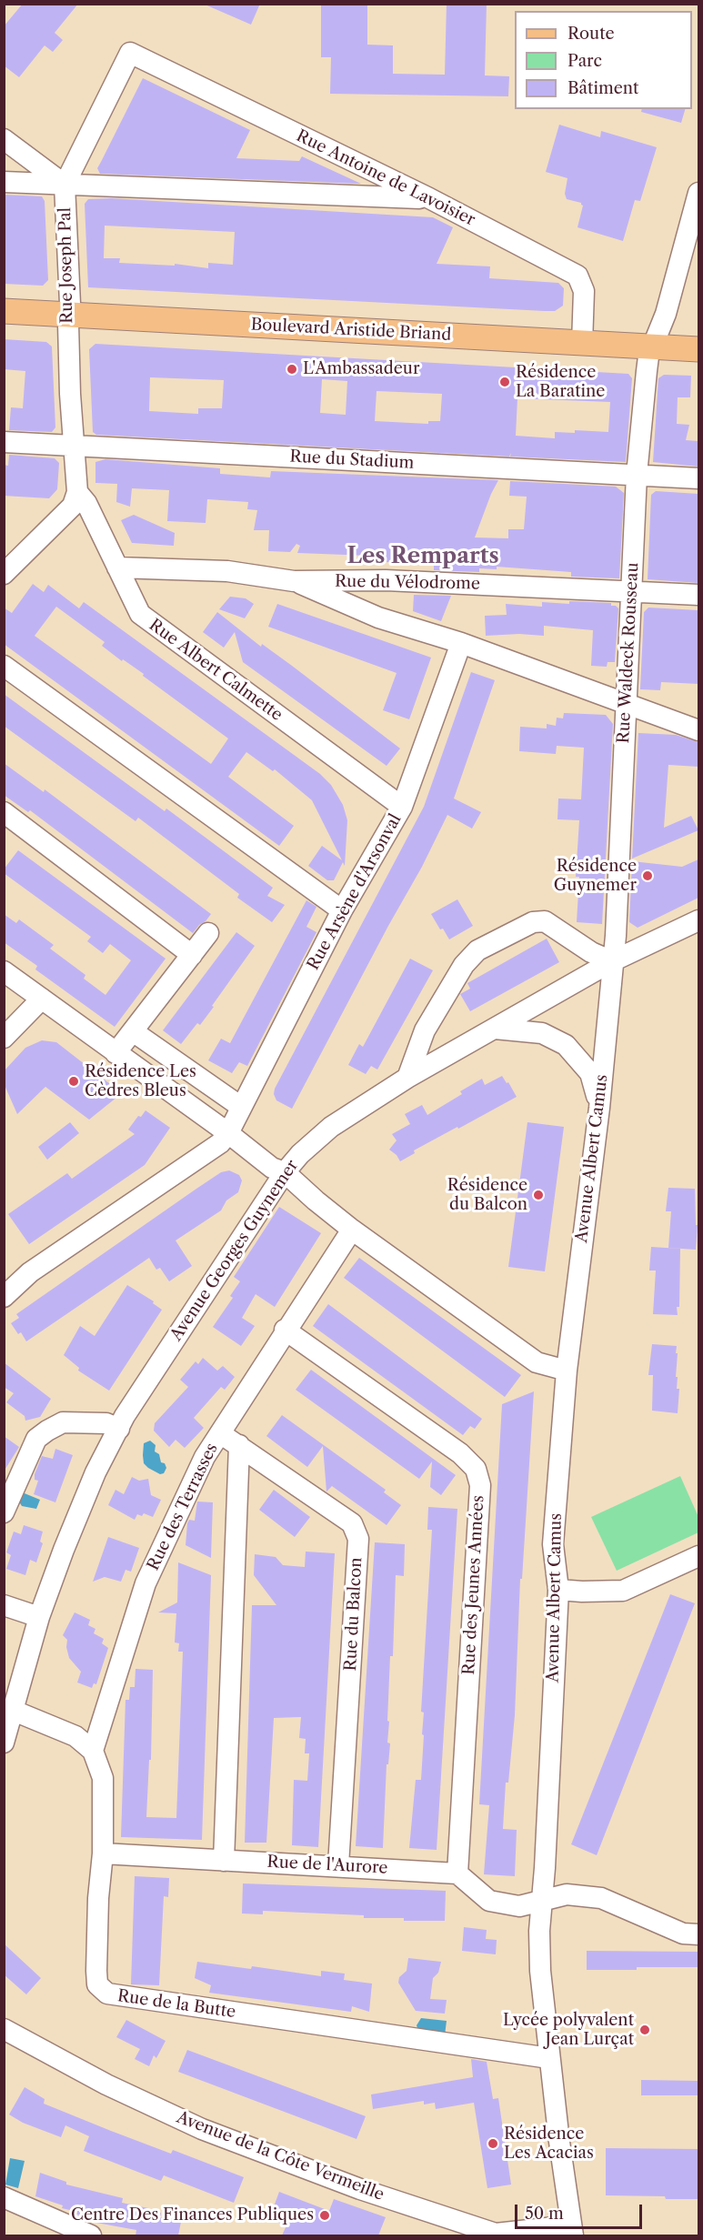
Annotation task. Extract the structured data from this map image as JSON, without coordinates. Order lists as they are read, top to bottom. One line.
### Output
{"streets":{"main road":["Boulevard Aristide Briand"],"street":["Rue Antoine de Lavoisier","Rue Joseph Pal","Rue du Stadium","Rue du Vélodrome","Rue Waldeck Rousseau","Rue Albert Calmette","Rue Arsène d'Arsonval","Avenue Albert Camus","Avenue Georges Guynemer","Rue des Terrasses","Rue des Jeunes Années","Rue du Balcon","Rue de l'Aurore","Rue de la Butte","Avenue de la Côte Vermeille"]},"crossings":[["Rue Antoine de Lavoisier","Rue Joseph Pal"],["Rue Antoine de Lavoisier","Boulevard Aristide Briand"],["Rue Joseph Pal","Boulevard Aristide Briand"],["Rue Joseph Pal","Rue du Stadium"],["Rue Joseph Pal","Rue Albert Calmette"],["Boulevard Aristide Briand","Rue Waldeck Rousseau"],["Rue du Stadium","Rue Waldeck Rousseau"],["Rue du Vélodrome","Rue Waldeck Rousseau"],["Rue du Vélodrome","Rue Albert Calmette"],["Rue Waldeck Rousseau","Avenue Albert Camus"],["Rue Waldeck Rousseau","Avenue Georges Guynemer"],["Rue Albert Calmette","Rue Arsène d'Arsonval"],["Avenue Albert Camus","Avenue Georges Guynemer"],["Avenue Albert Camus","Rue de la Butte"],["Avenue Albert Camus","Avenue de la Côte Vermeille"],["Rue des Terrasses","Rue des Jeunes Années"],["Rue des Terrasses","Rue du Balcon"],["Rue des Terrasses","Rue de la Butte"],["Rue des Jeunes Années","Rue de l'Aurore"],["Rue du Balcon","Rue de l'Aurore"],["Rue de l'Aurore","Rue de la Butte"]],"districts":["Les Remparts"],"places":["L'Ambassadeur","Résidence La Baratine","Résidence Guynemer","Résidence Les Cèdres Bleus","Résidence du Balcon","Lycée polyvalent Jean Lurçat","Résidence Les Acacias","Centre Des Finances Publiques"],"legend":["Route","Parc","Bâtiment"],"scale_bar":"50 m"}
